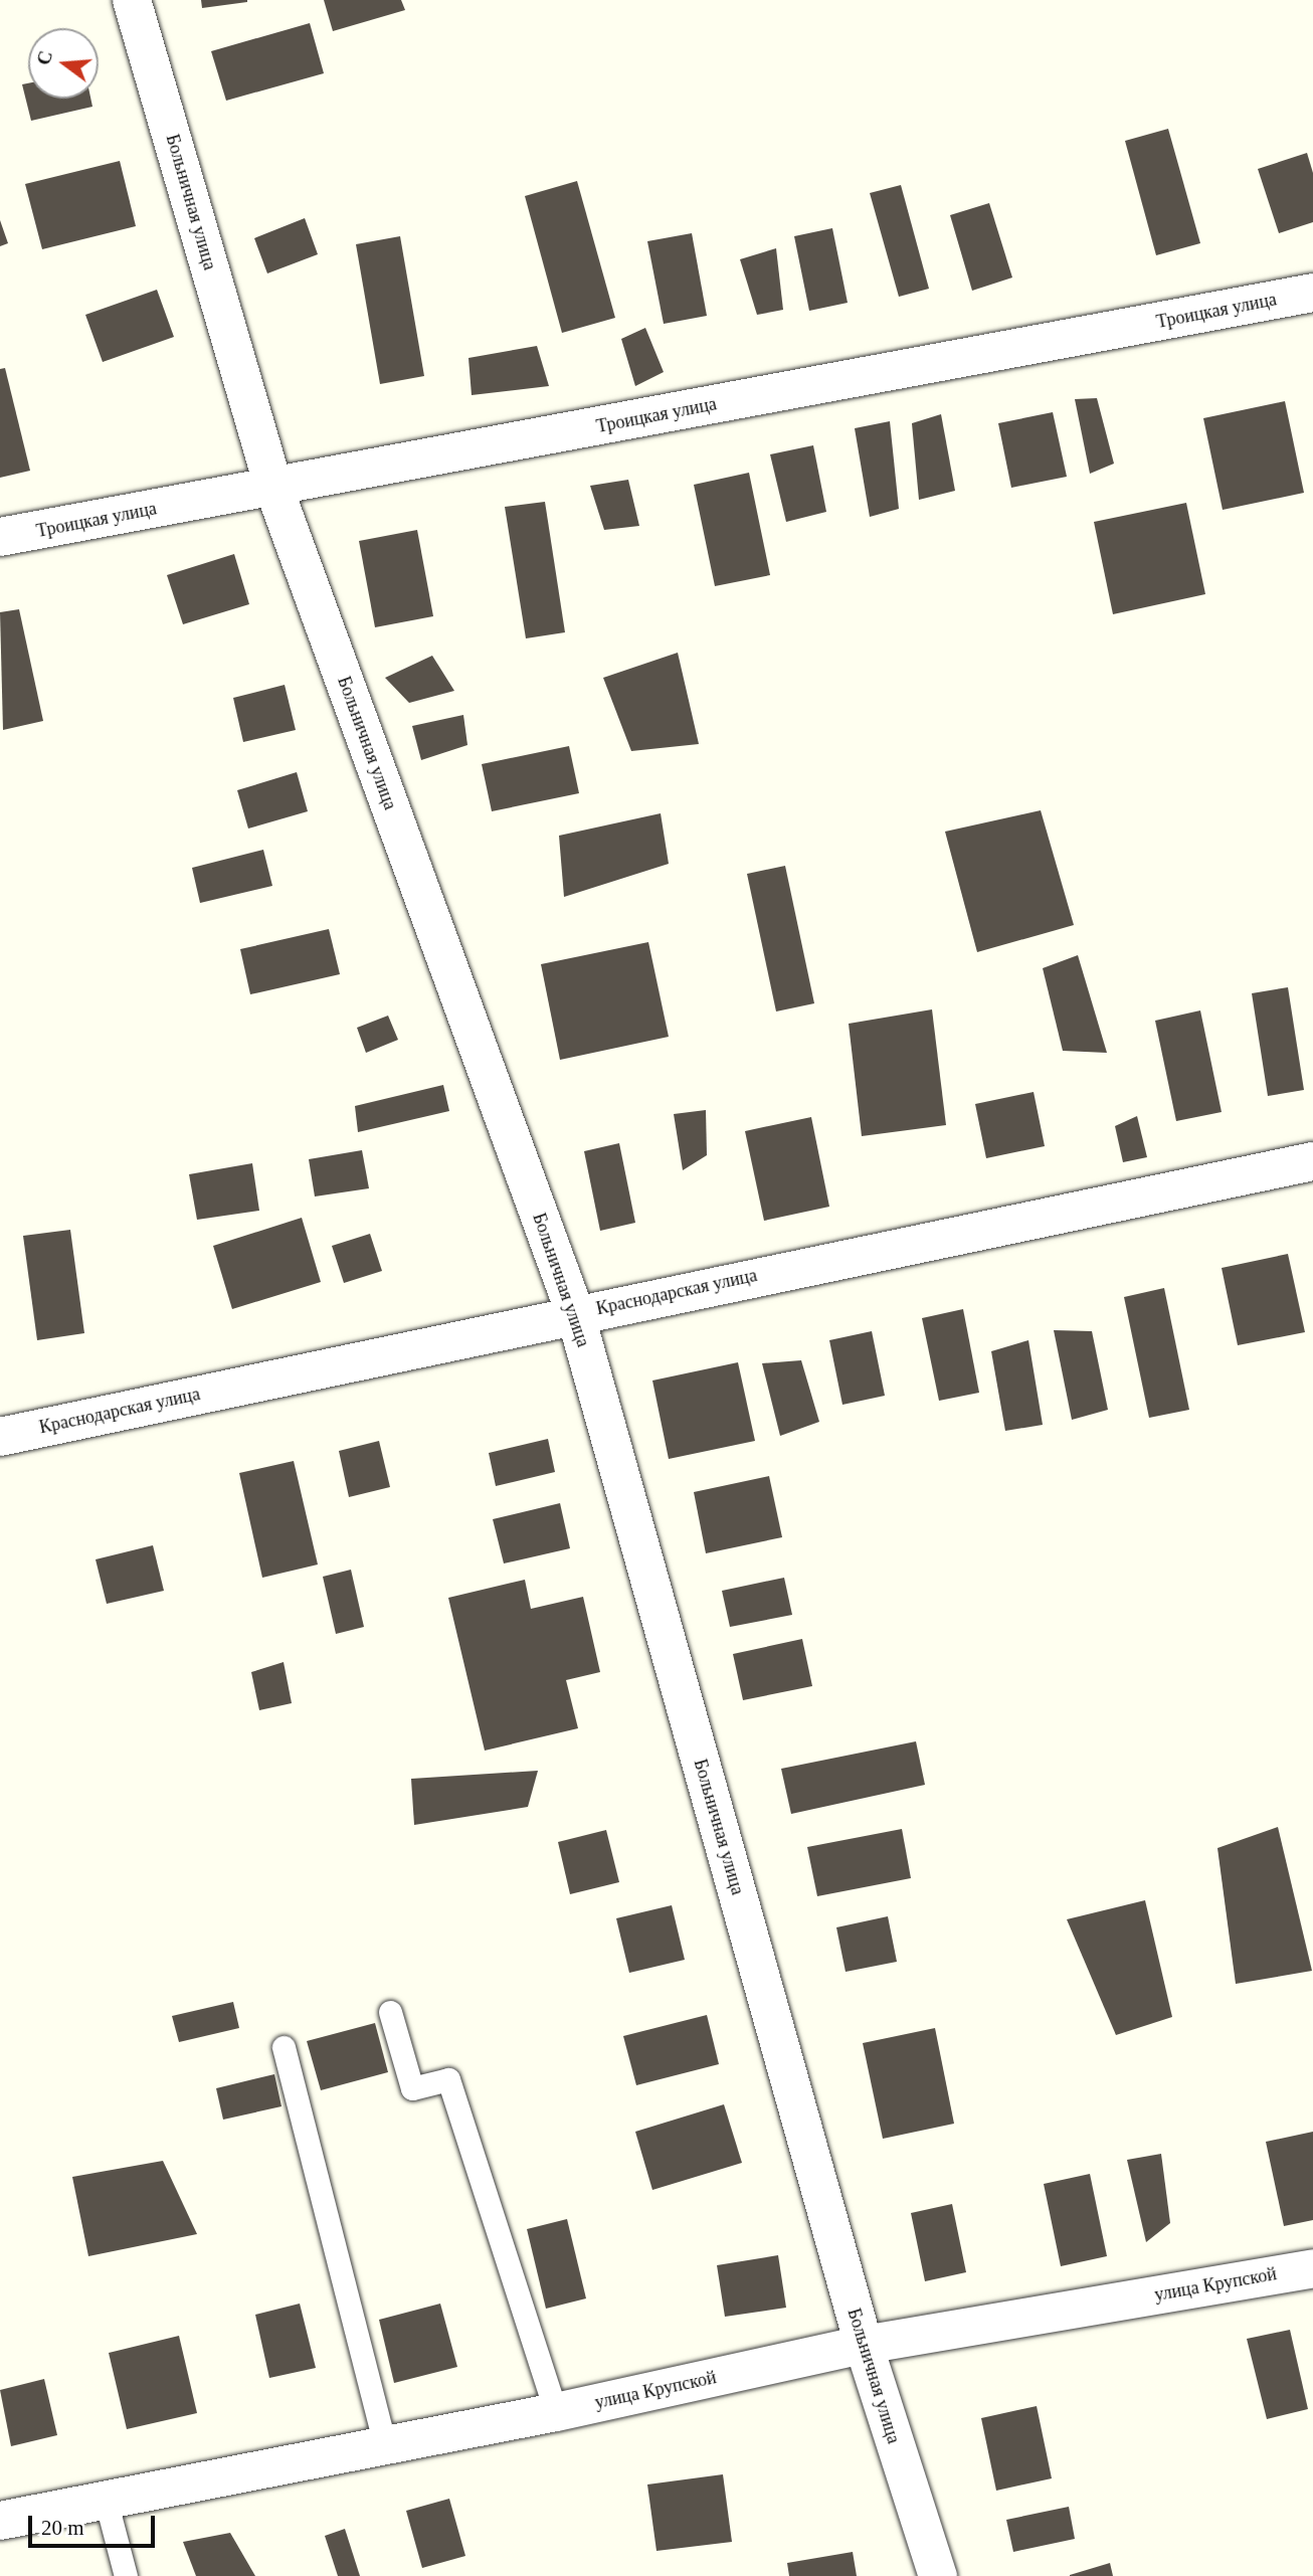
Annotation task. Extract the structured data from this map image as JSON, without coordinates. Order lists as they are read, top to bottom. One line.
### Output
{"streets":{"street":["Больничная улица","Троицкая улица","Краснодарская улица","улица Крупской"]},"crossings":[["Больничная улица","Троицкая улица"],["Больничная улица","Краснодарская улица"],["Больничная улица","улица Крупской"]],"scale_bar":"20 m","north":"left"}
